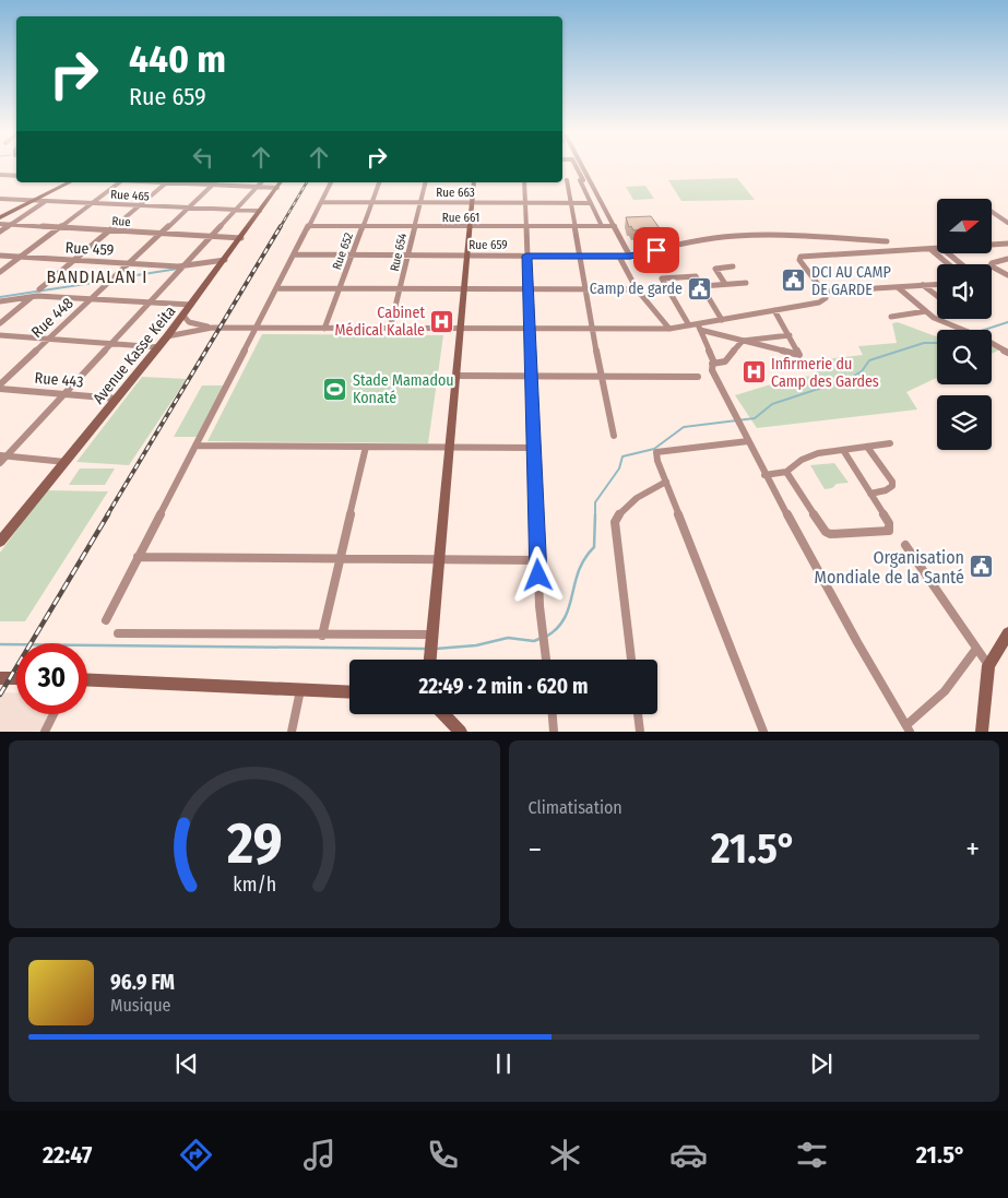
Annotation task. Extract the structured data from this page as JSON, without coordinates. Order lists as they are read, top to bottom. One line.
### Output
{"streets":{"street":["Rue 663","Rue 465","Rue 661","Rue","Rue 659","Rue 459","Rue 652","Rue 654","Rue 448","Avenue Kasse Keita","Rue 443"]},"crossings":[["Rue 663","Rue 652"],["Rue 663","Rue 654"],["Rue 465","Rue 448"],["Rue 465","Avenue Kasse Keita"],["Rue 661","Rue 652"],["Rue 661","Rue 654"],["Rue","Rue 448"],["Rue","Avenue Kasse Keita"],["Rue 659","Rue 652"],["Rue 659","Rue 654"],["Rue 459","Rue 448"],["Rue 459","Avenue Kasse Keita"],["Avenue Kasse Keita","Rue 443"]],"districts":["BANDIALAN I"],"places":{"public building":["DCI AU CAMP DE GARDE","Camp de garde","Organisation Mondiale de la Santé"],"hospital":["Cabinet Médical Kalale","Infirmerie du Camp des Gardes"],"sports":["Stade Mamadou Konaté"]},"north":"right","page":{"turn":["440 m","Rue 659"],"limit":"30","trip":"22:49 · 2 min · 620 m","tile":"Climatisation","heat":["−","21.5°","+"],"song":["96.9 FM","Musique"],"tabs":["22:47","21.5°"],"gauge":["29","km/h"]}}
